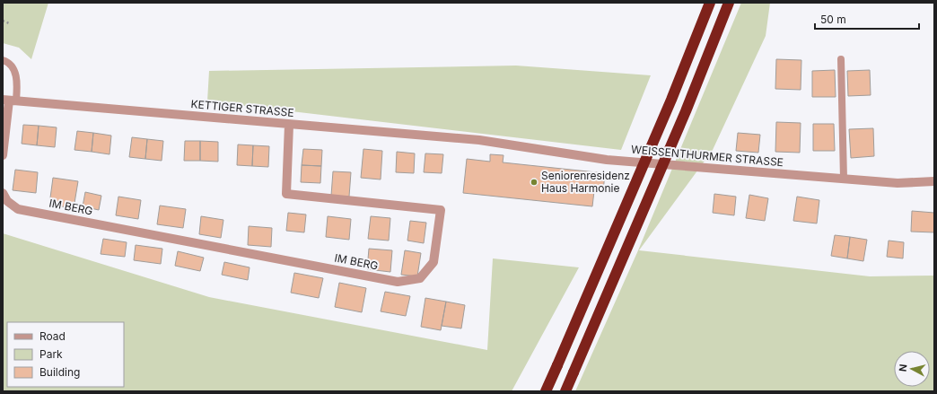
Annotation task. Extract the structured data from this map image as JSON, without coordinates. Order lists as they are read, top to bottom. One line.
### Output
{"streets":{"street":["KETTIGER STRASSE","WEISSENTHURMER STRASSE","IM BERG"]},"crossings":[["KETTIGER STRASSE","WEISSENTHURMER STRASSE"],["KETTIGER STRASSE","IM BERG"]],"places":["Seniorenresidenz Haus Harmonie"],"legend":["Road","Park","Building"],"scale_bar":"50 m","north":"left"}
